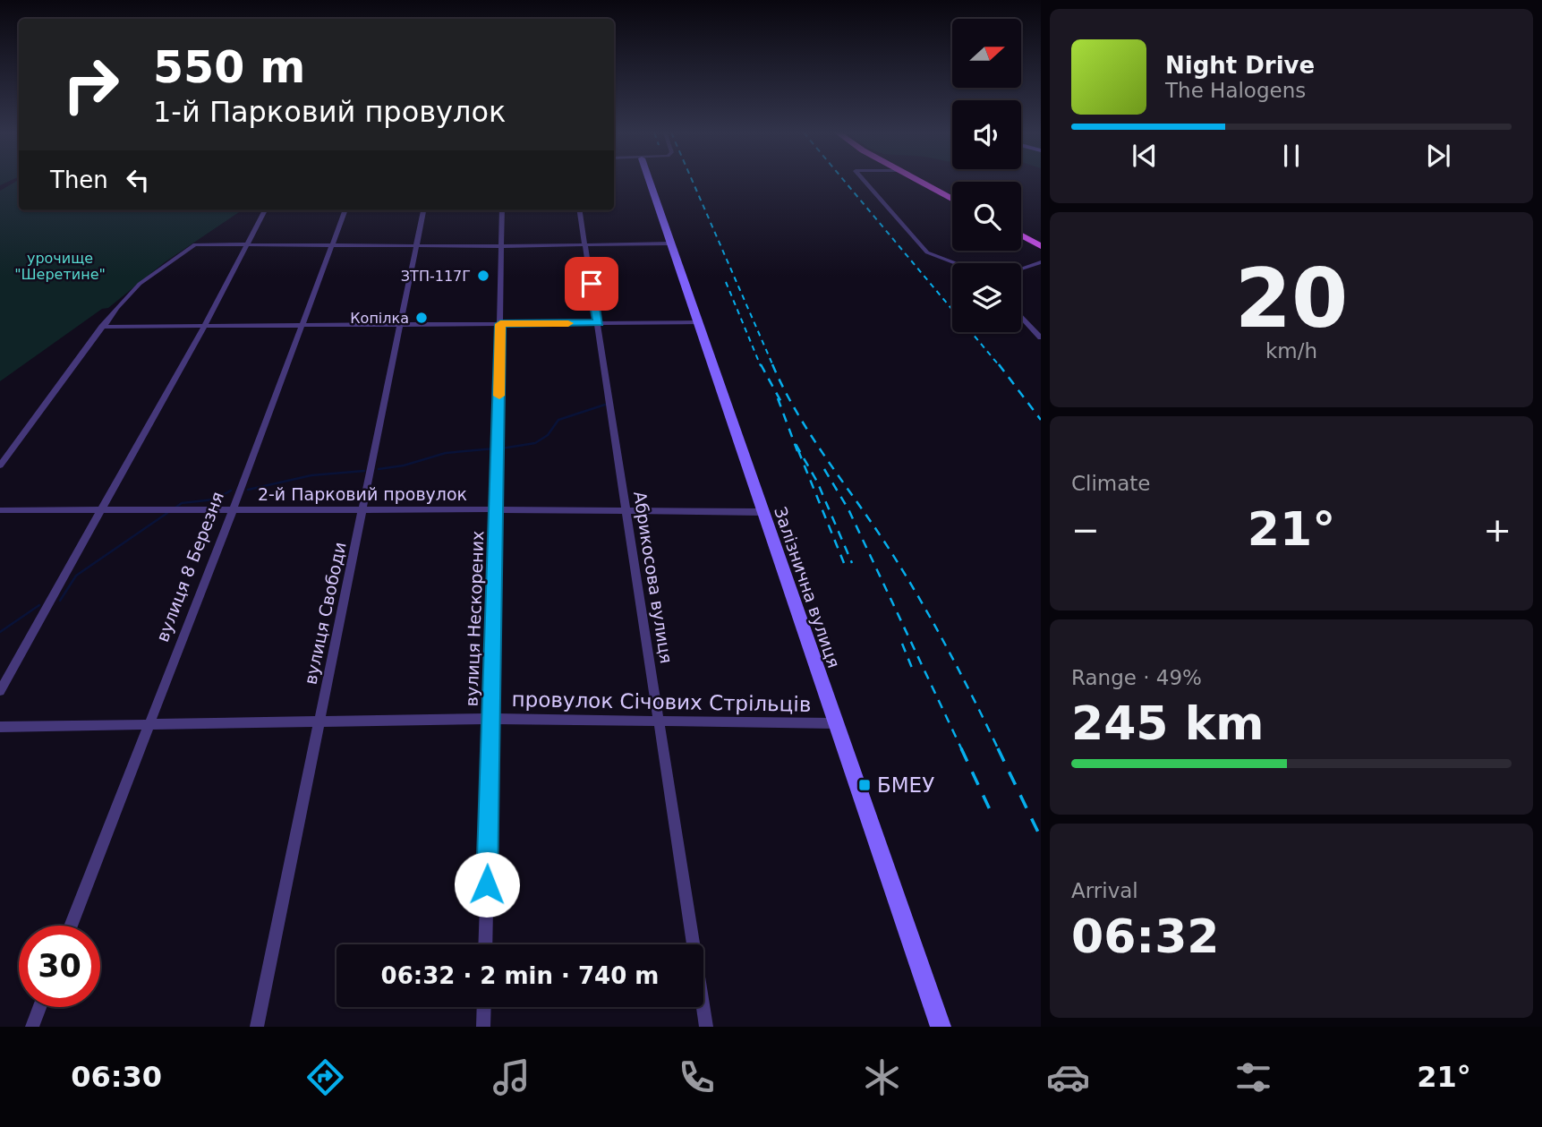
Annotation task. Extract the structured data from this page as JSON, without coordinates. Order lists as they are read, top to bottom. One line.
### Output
{"streets":{"street":["2-й Парковий провулок","вулиця 8 Березня","Абрикосова вулиця","Залізнична вулиця","вулиця Свободи","вулиця Нескорених","провулок Січових Стрільців"]},"crossings":[["2-й Парковий провулок","вулиця 8 Березня"],["2-й Парковий провулок","Абрикосова вулиця"],["2-й Парковий провулок","Залізнична вулиця"],["2-й Парковий провулок","вулиця Свободи"],["2-й Парковий провулок","вулиця Нескорених"],["вулиця 8 Березня","провулок Січових Стрільців"],["Абрикосова вулиця","провулок Січових Стрільців"],["Залізнична вулиця","провулок Січових Стрільців"],["вулиця Свободи","провулок Січових Стрільців"],["вулиця Нескорених","провулок Січових Стрільців"]],"parks":["урочище \"Шеретине\""],"places":{"other":["ЗТП-117Г","Копілка"],"transit":["БМЕУ"]},"north":"right","page":{"turn":["550 m","1-й Парковий провулок"],"song":["Night Drive","The Halogens"],"then":"Then","tile":[["20","km/h"],"Climate",["Range · 49%","245 km"],["Arrival","06:32"]],"heat":["−","21°","+"],"limit":"30","trip":"06:32 · 2 min · 740 m","tabs":["06:30","21°"]}}
